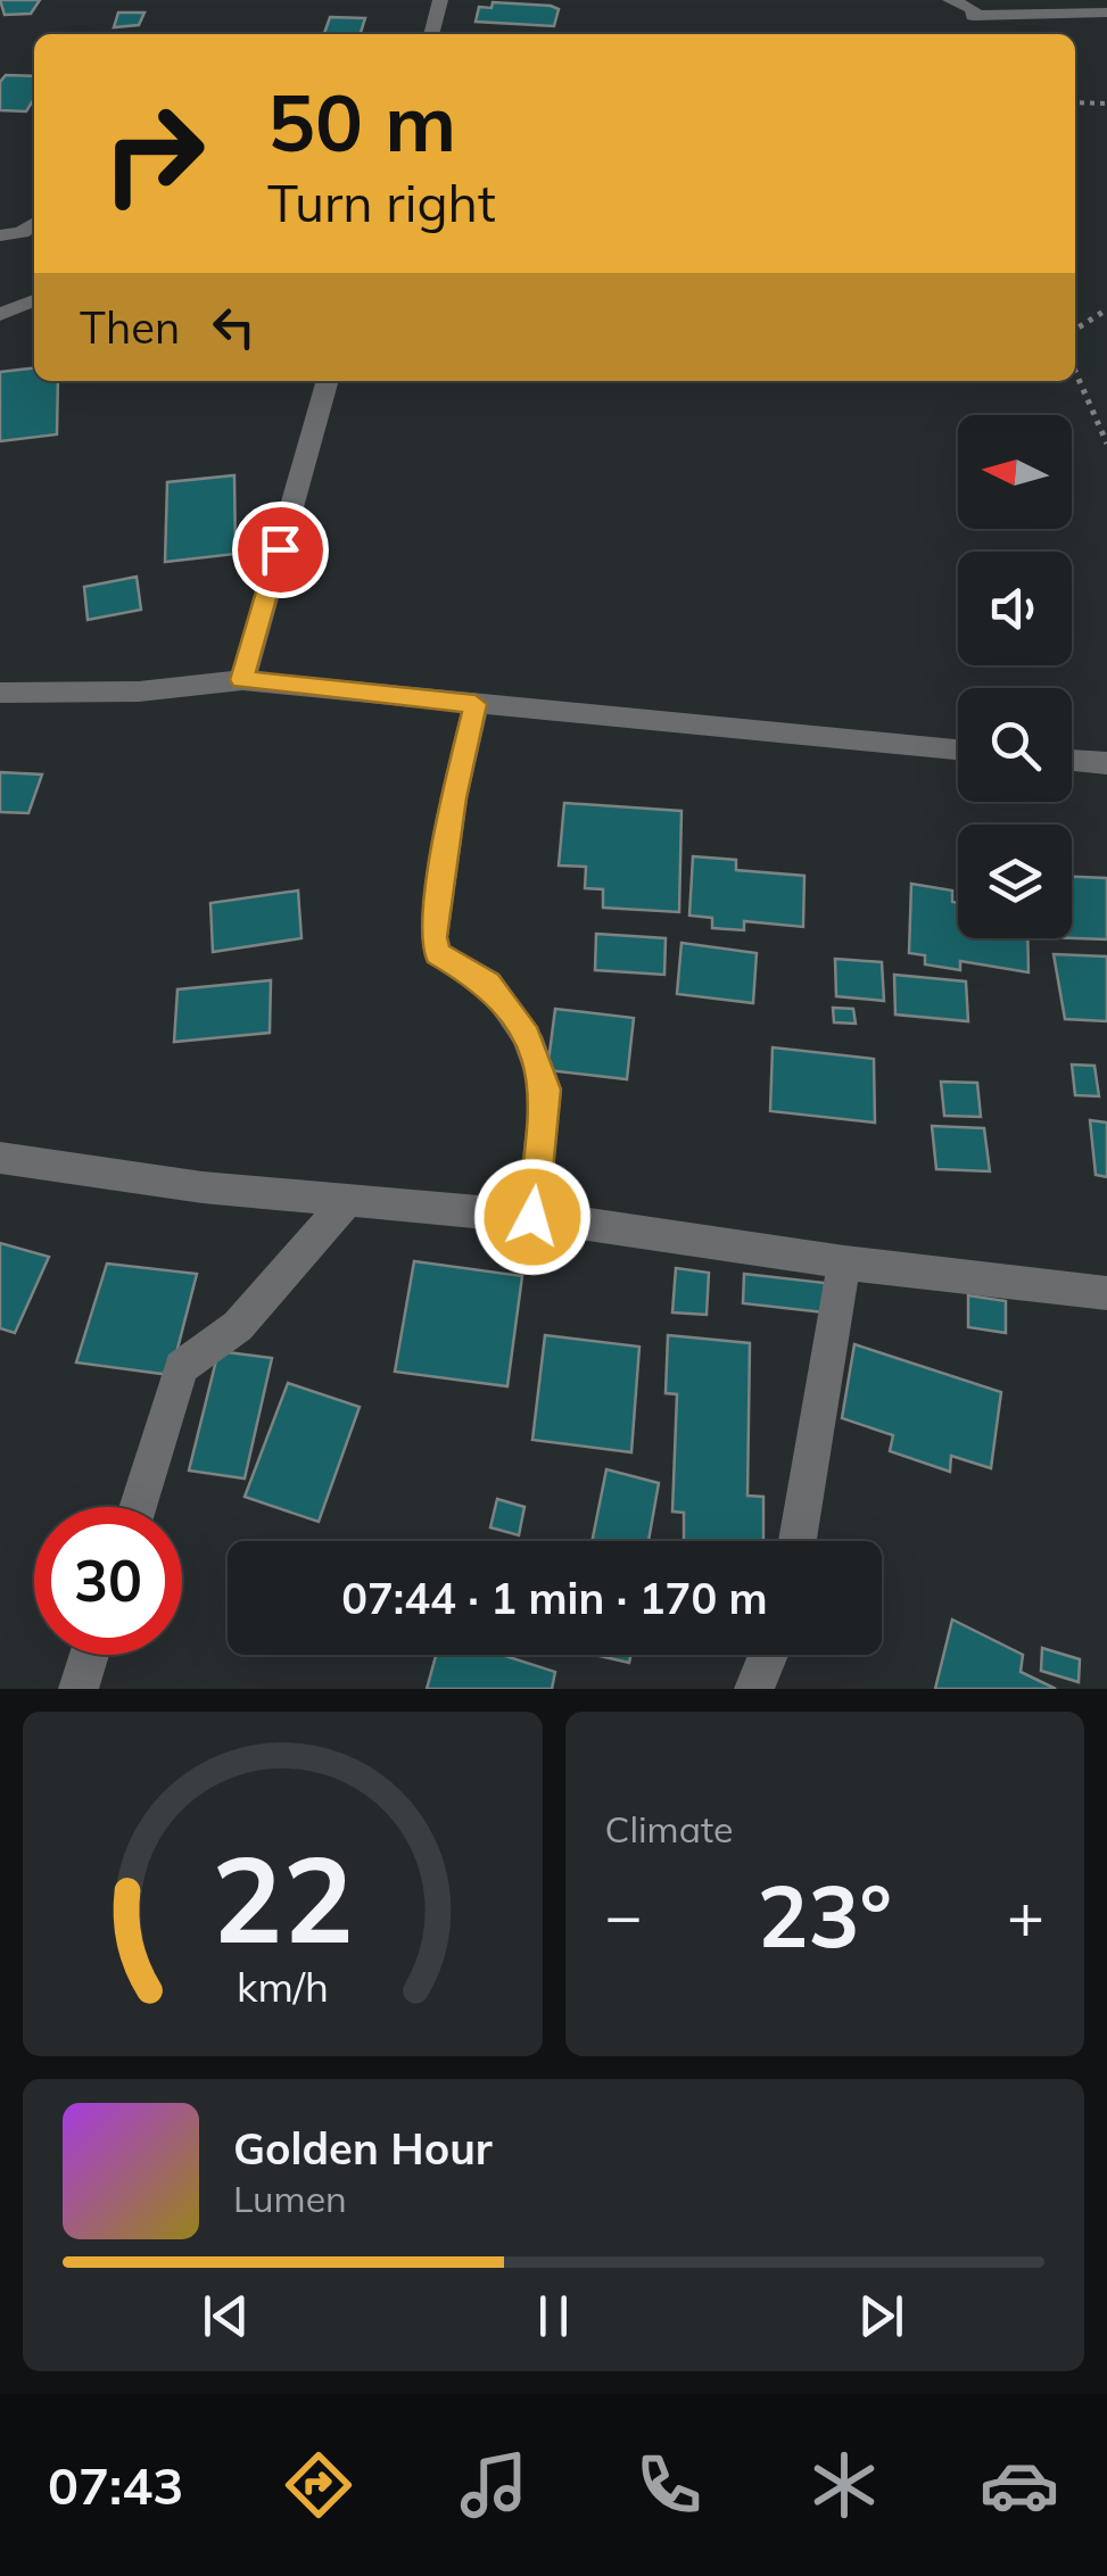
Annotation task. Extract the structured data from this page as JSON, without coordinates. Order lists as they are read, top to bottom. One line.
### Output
{"north":"left","page":{"turn":["50 m","Turn right"],"then":"Then","limit":"30","trip":"07:44 · 1 min · 170 m","tile":"Climate","heat":["−","23°","+"],"song":["Golden Hour","Lumen"],"tabs":"07:43","gauge":["22","km/h"]}}
